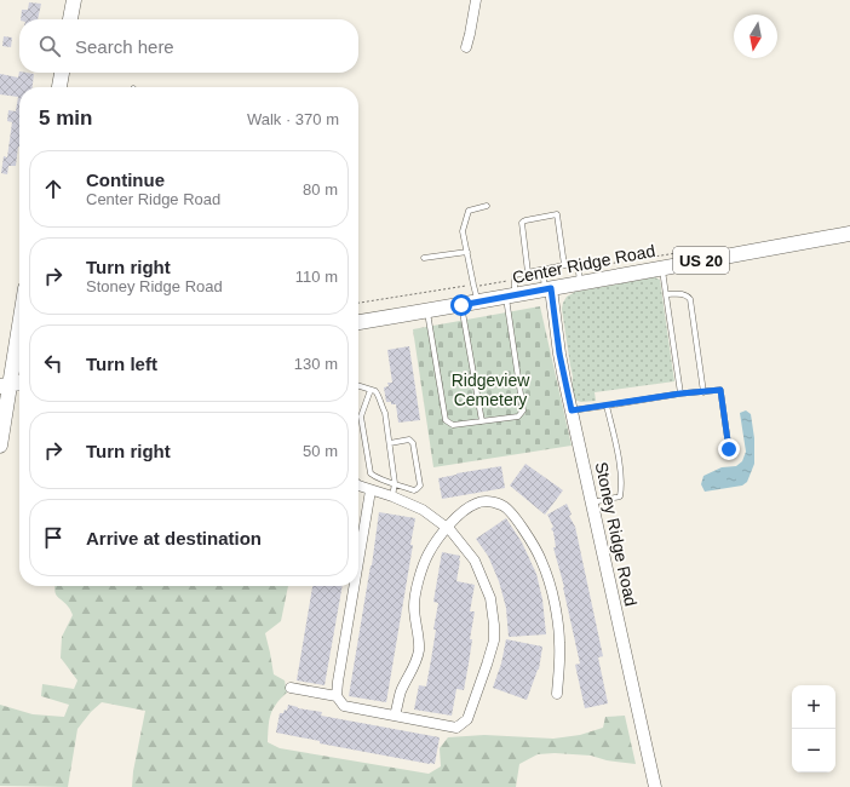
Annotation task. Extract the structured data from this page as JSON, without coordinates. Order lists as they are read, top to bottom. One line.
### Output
{"streets":{"main road":["US 20","Center Ridge Road"],"street":["Stoney Ridge Road"]},"crossings":[["Center Ridge Road","Stoney Ridge Road"]],"parks":["Ridgeview Cemetery"],"north":"bottom","page":{"search":"Search here","heading":["5 min","Walk · 370 m"],"list":[["Continue","Center Ridge Road","80 m"],["Turn right","Stoney Ridge Road","110 m"],["Turn left","130 m"],["Turn right","50 m"],"Arrive at destination"],"map_buttons":["+","−"]}}
